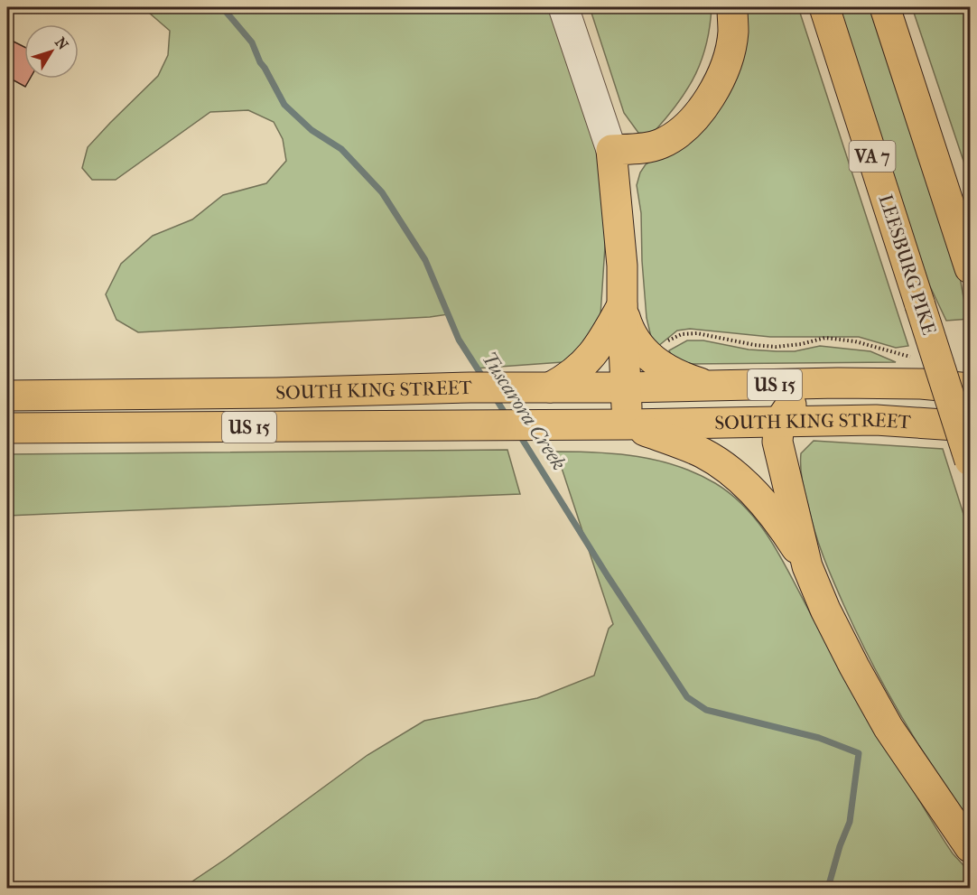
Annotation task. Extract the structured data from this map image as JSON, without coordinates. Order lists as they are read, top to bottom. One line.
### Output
{"streets":{"highway":["VA 7","LEESBURG PIKE","US 15","SOUTH KING STREET"]},"water":["Tuscarora Creek"],"north":"top right"}
